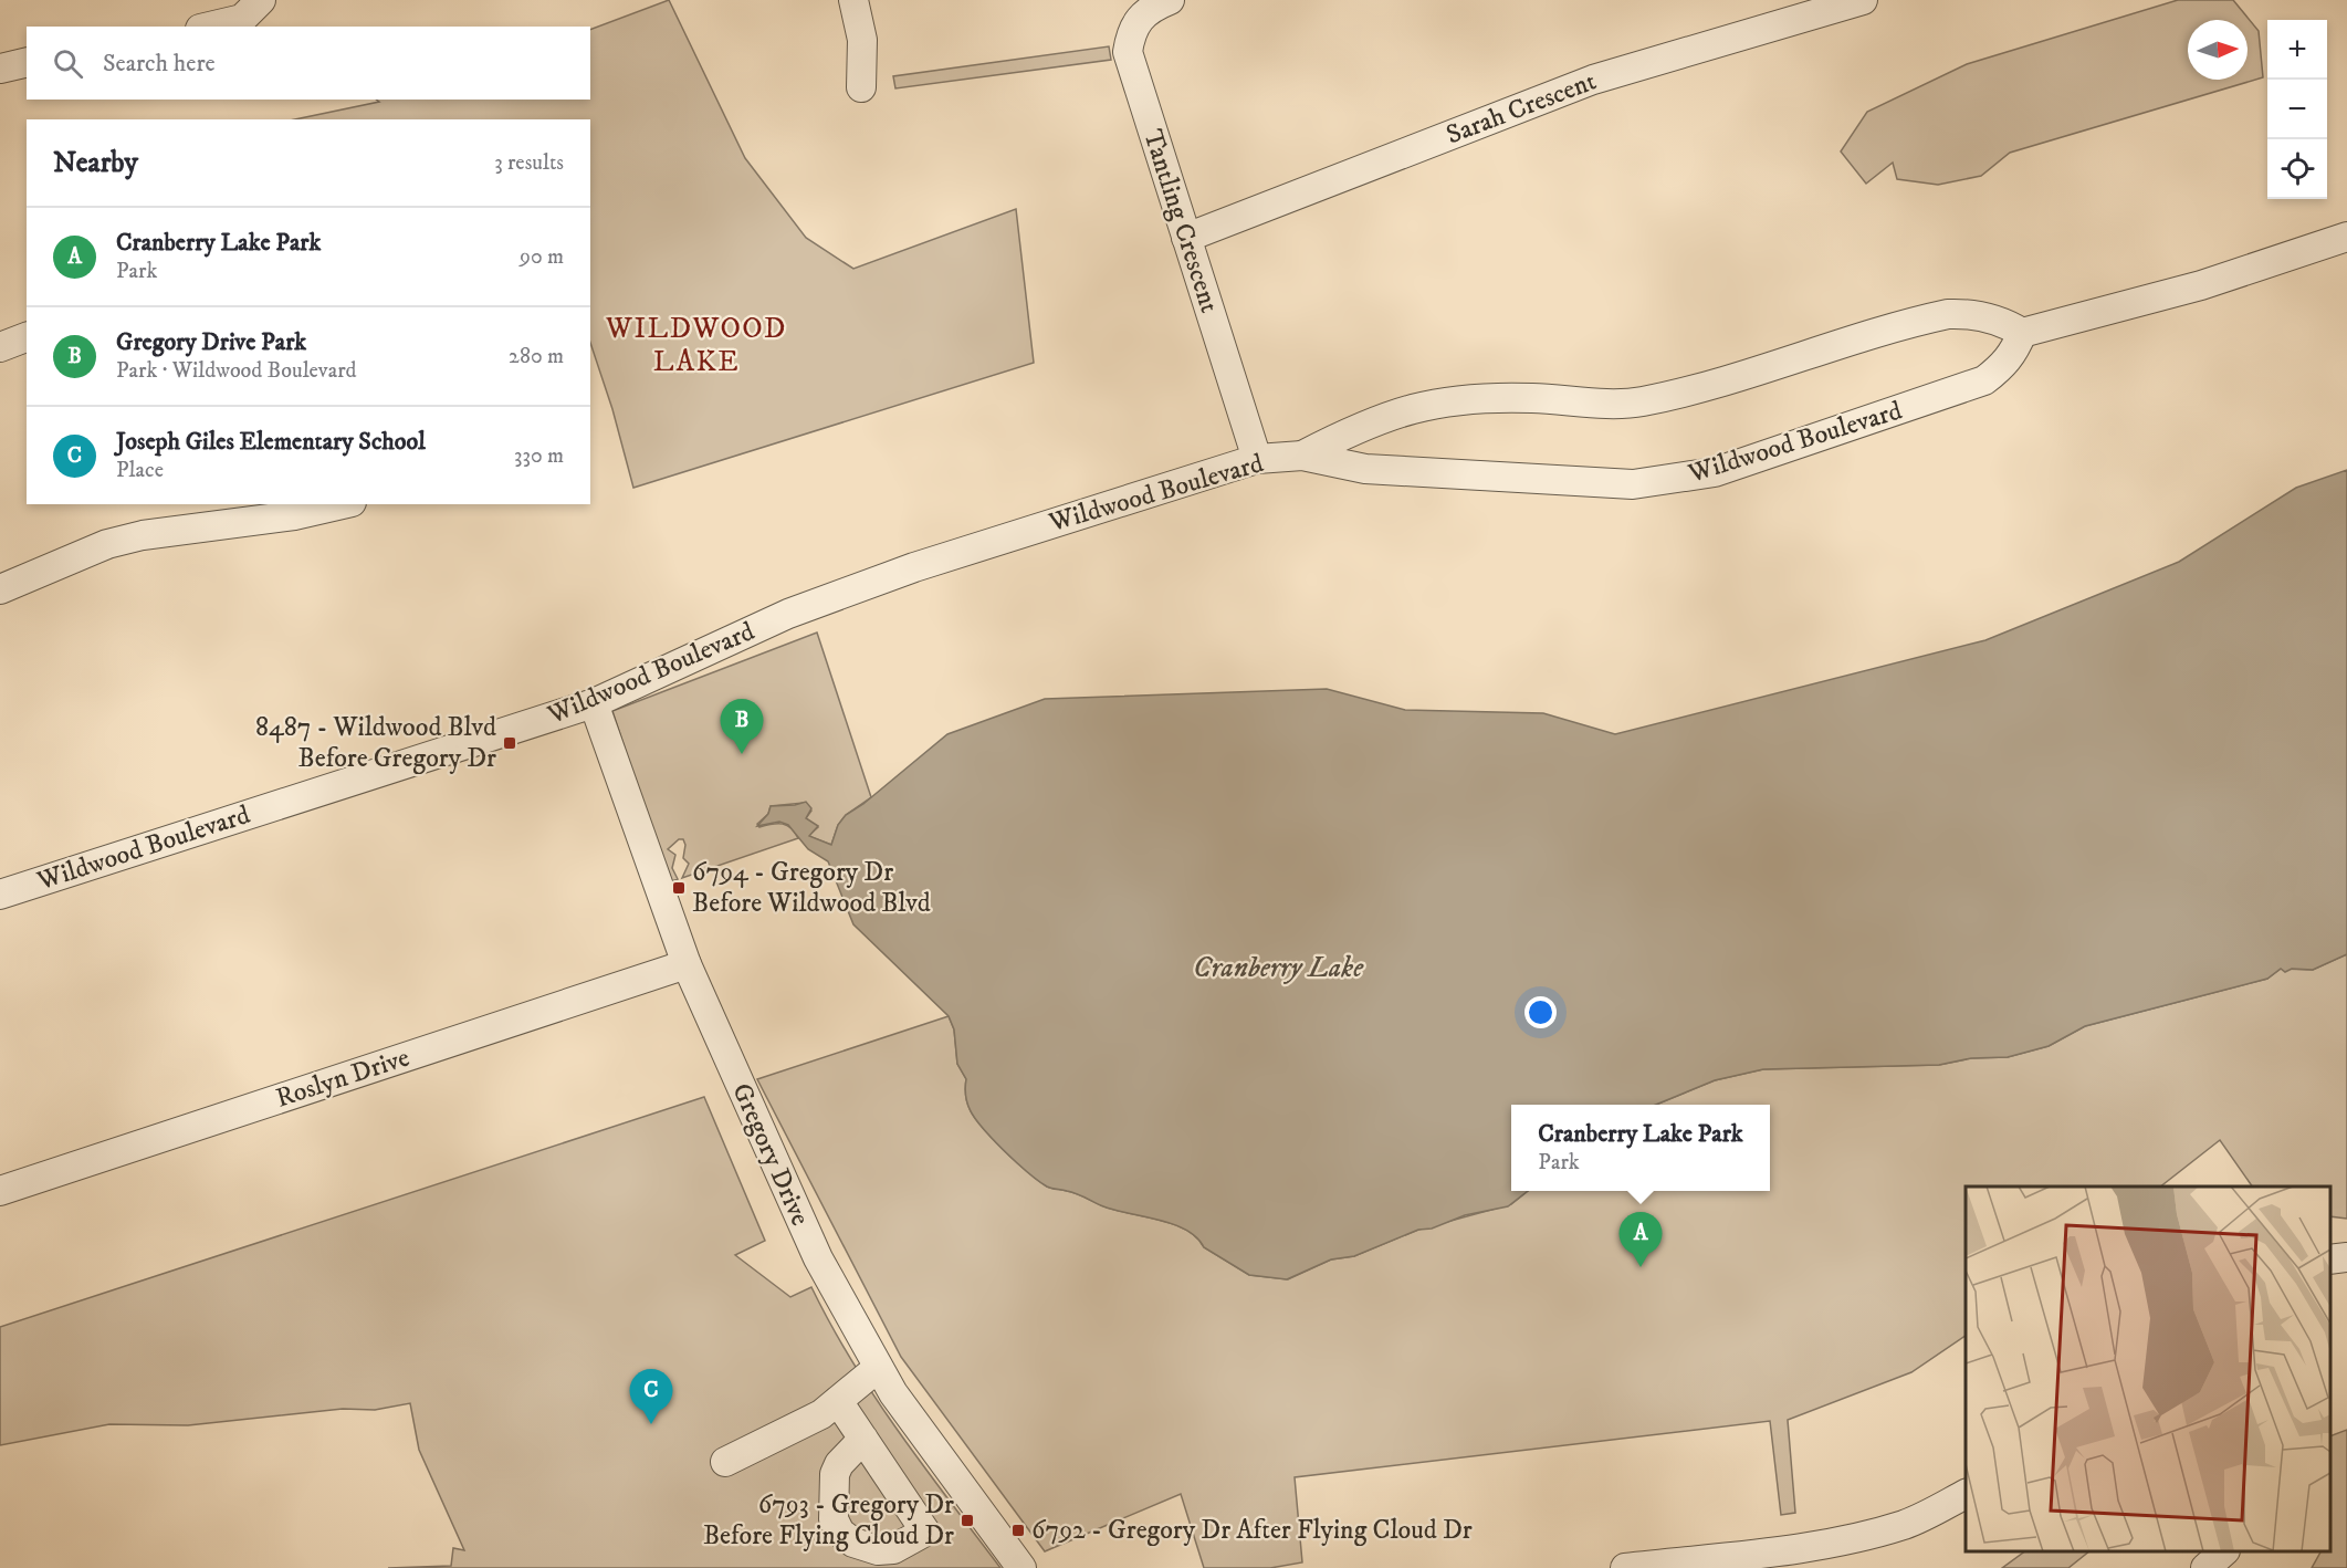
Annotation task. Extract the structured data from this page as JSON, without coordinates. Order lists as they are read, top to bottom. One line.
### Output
{"streets":{"street":["Sarah Crescent","Tantling Crescent","Wildwood Boulevard","Roslyn Drive","Gregory Drive"]},"crossings":[["Sarah Crescent","Tantling Crescent"],["Tantling Crescent","Wildwood Boulevard"],["Wildwood Boulevard","Gregory Drive"],["Roslyn Drive","Gregory Drive"]],"districts":["WILDWOOD LAKE"],"water":["Cranberry Lake"],"places":{"transit":["8487 - Wildwood Blvd Before Gregory Dr","6794 - Gregory Dr Before Wildwood Blvd","6793 - Gregory Dr Before Flying Cloud Dr","6792 - Gregory Dr After Flying Cloud Dr"]},"north":"right","page":{"map_buttons":["+","−"],"search":"Search here","heading":["Nearby","3 results"],"list":[{"mark":"A","name":"Cranberry Lake Park","note":"Park","value":"90 m"},{"mark":"B","name":"Gregory Drive Park","note":"Park · Wildwood Boulevard","value":"280 m"},{"mark":"C","name":"Joseph Giles Elementary School","note":"Place","value":"330 m"}],"pins":["B","A","C"],"popup":["Cranberry Lake Park","Park"]}}
